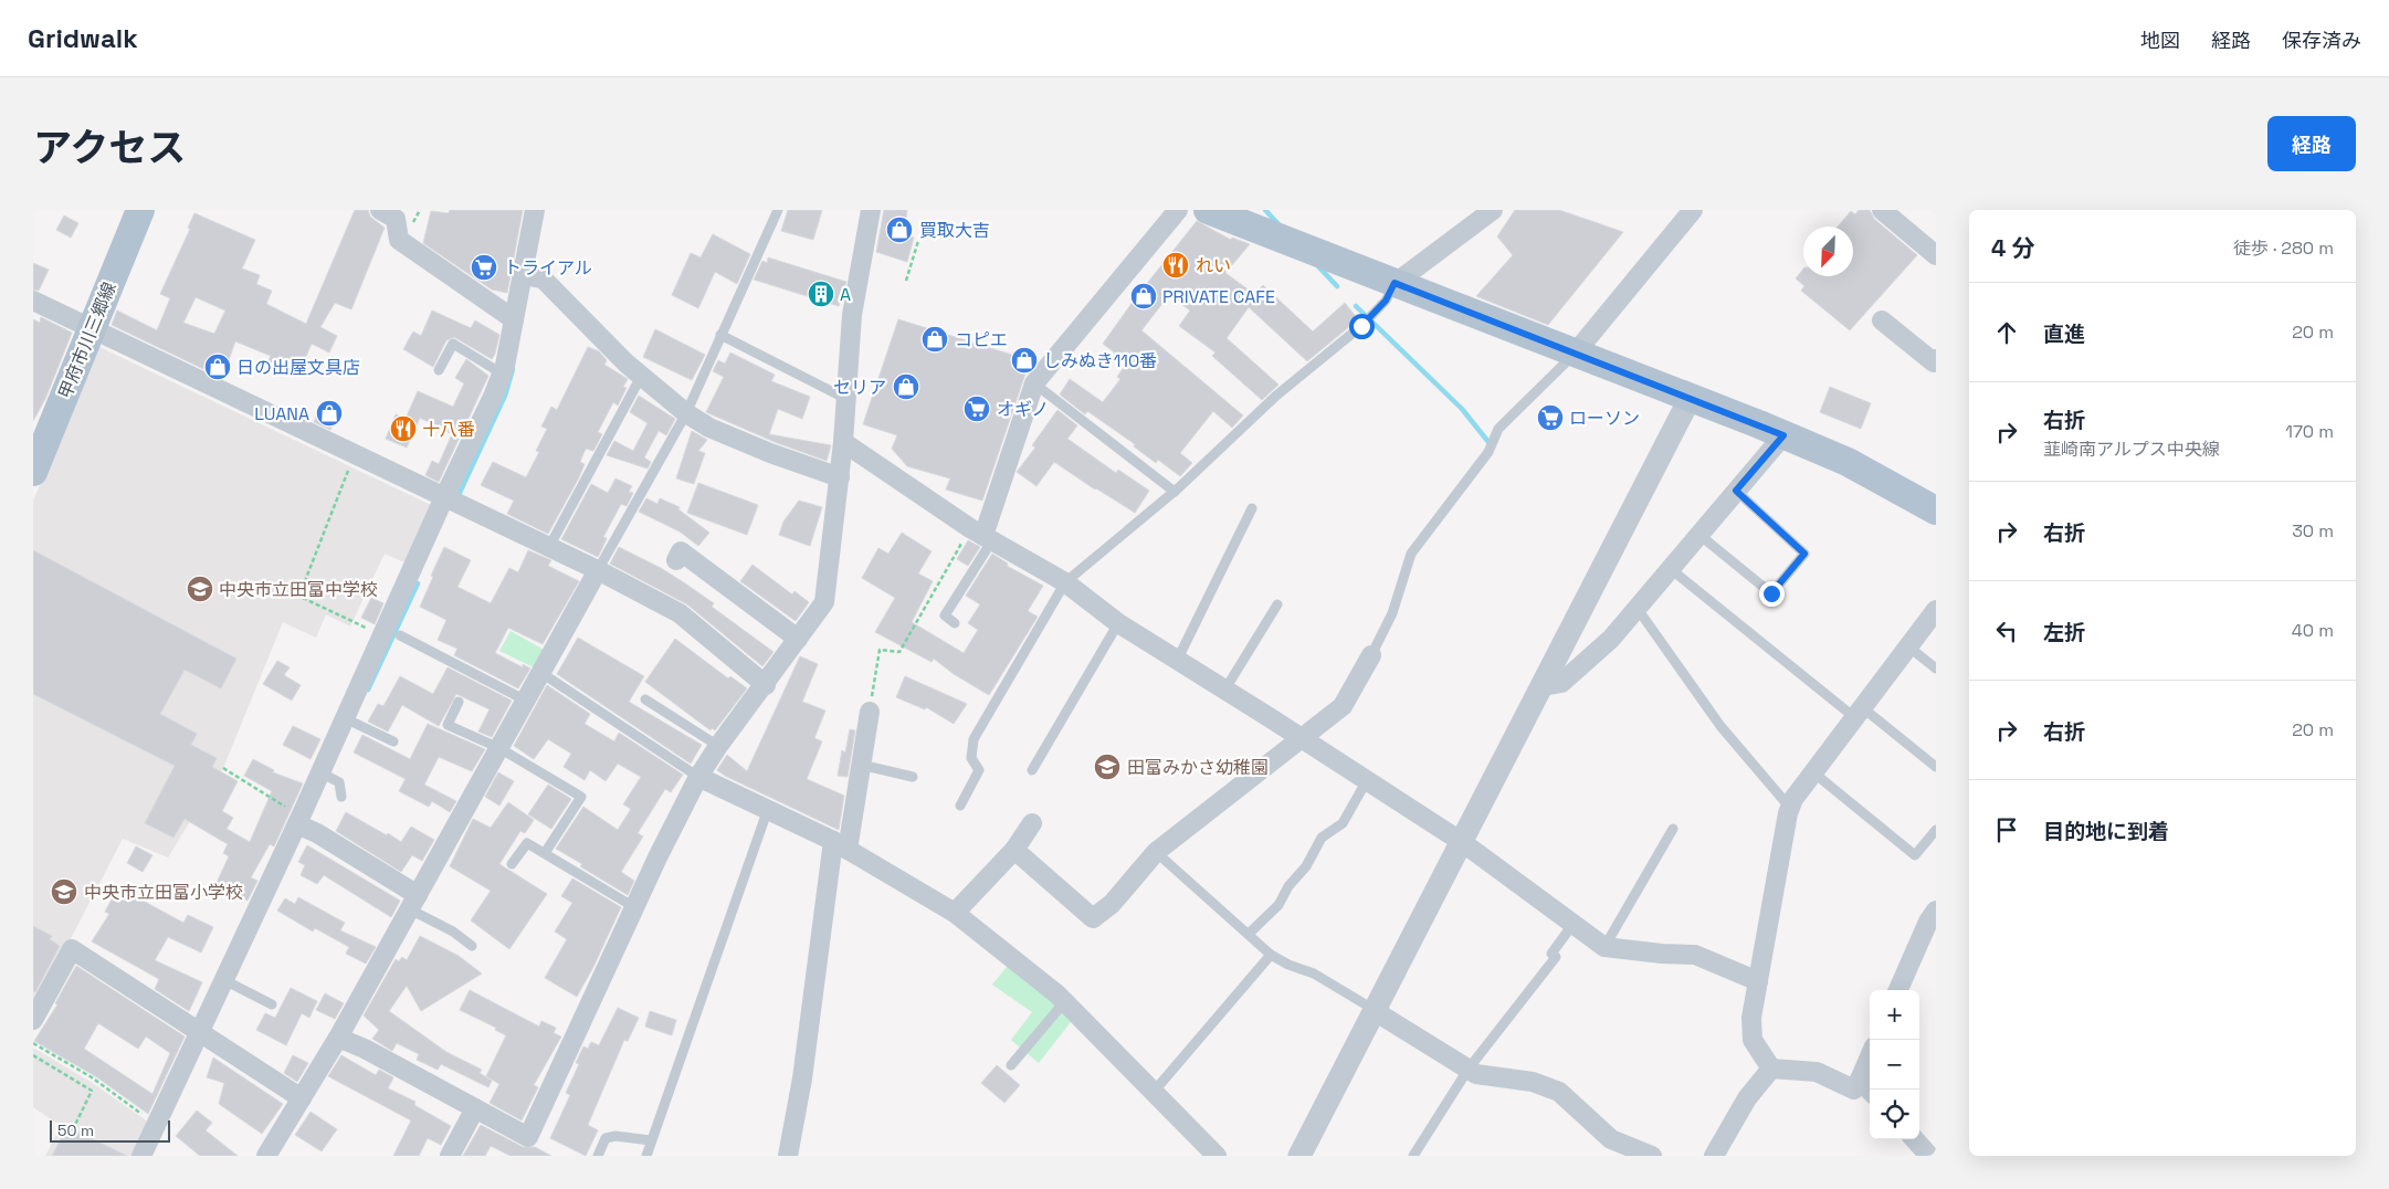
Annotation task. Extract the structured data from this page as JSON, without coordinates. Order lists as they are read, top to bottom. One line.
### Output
{"streets":{"main road":["甲府市川三郷線"]},"places":{"shop":["買取大吉","PRIVATE CAFE","コピエ","しみぬき110番","日の出屋文具店","セリア","LUANA"],"restaurant":["れい","十八番"],"supermarket":["トライアル","オギノ","ローソン"],"building":["A"],"school or university":["中央市立田富中学校","田富みかさ幼稚園","中央市立田富小学校"]},"scale_bar":"50 m","north":"bottom left","page":{"header":"Gridwalk","nav":["地図","経路","保存済み"],"title":"アクセス","buttons":"経路","heading":["4 分","徒歩 · 280 m"],"list":[["直進","20 m"],["右折","韮崎南アルプス中央線","170 m"],["右折","30 m"],["左折","40 m"],["右折","20 m"],"目的地に到着"],"map_buttons":["+","−"],"scale":"50 m"}}
